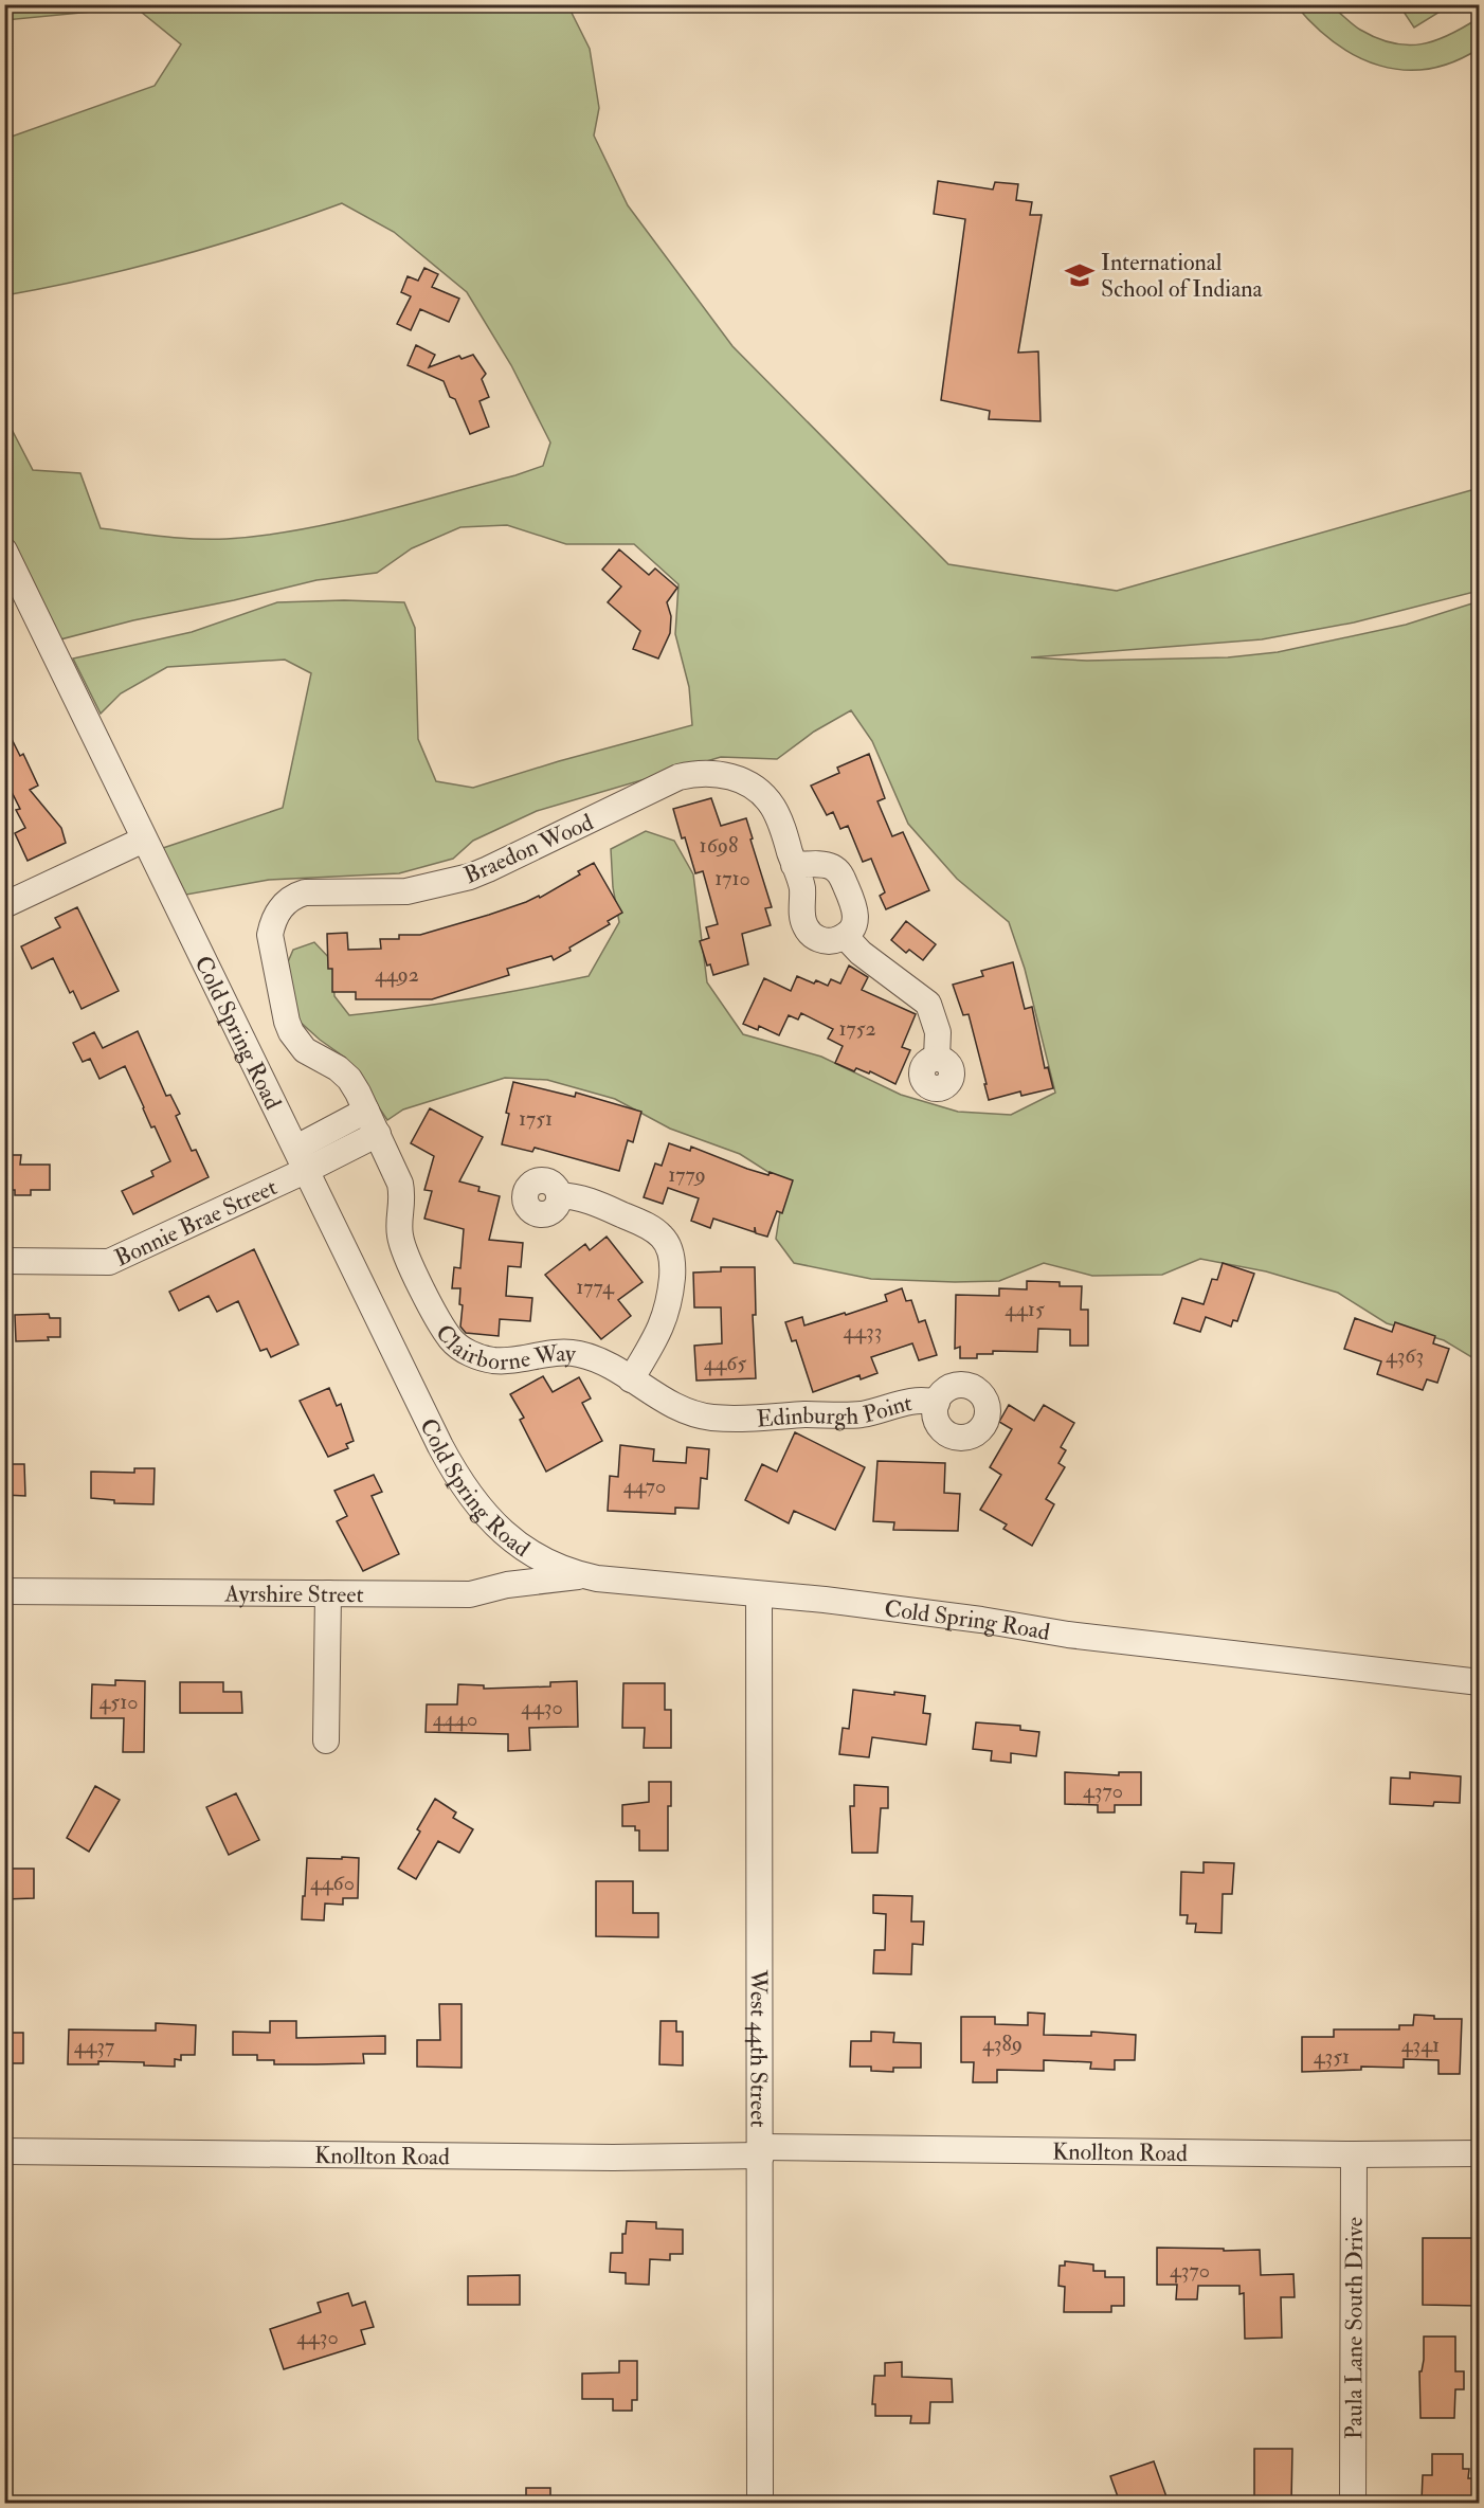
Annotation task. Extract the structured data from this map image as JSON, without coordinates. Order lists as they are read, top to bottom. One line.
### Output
{"streets":{"street":["Braedon Wood","Cold Spring Road","Bonnie Brae Street","Clairborne Way","Edinburgh Point","Ayrshire Street","West 44th Street","Knollton Road","Paula Lane South Drive"]},"crossings":[["Braedon Wood","Clairborne Way"],["Cold Spring Road","Bonnie Brae Street"],["Cold Spring Road","Ayrshire Street"],["Cold Spring Road","West 44th Street"],["Clairborne Way","Edinburgh Point"],["West 44th Street","Knollton Road"],["Knollton Road","Paula Lane South Drive"]],"places":{"school or university":["International School of Indiana"]},"house_numbers":["1698","1710","4492","1752","1751","1779","1774","4415","4433","4363","4465","4470","4510","4430","4440","4370","4460","4389","4341","4437","4351","4370","4430"]}
